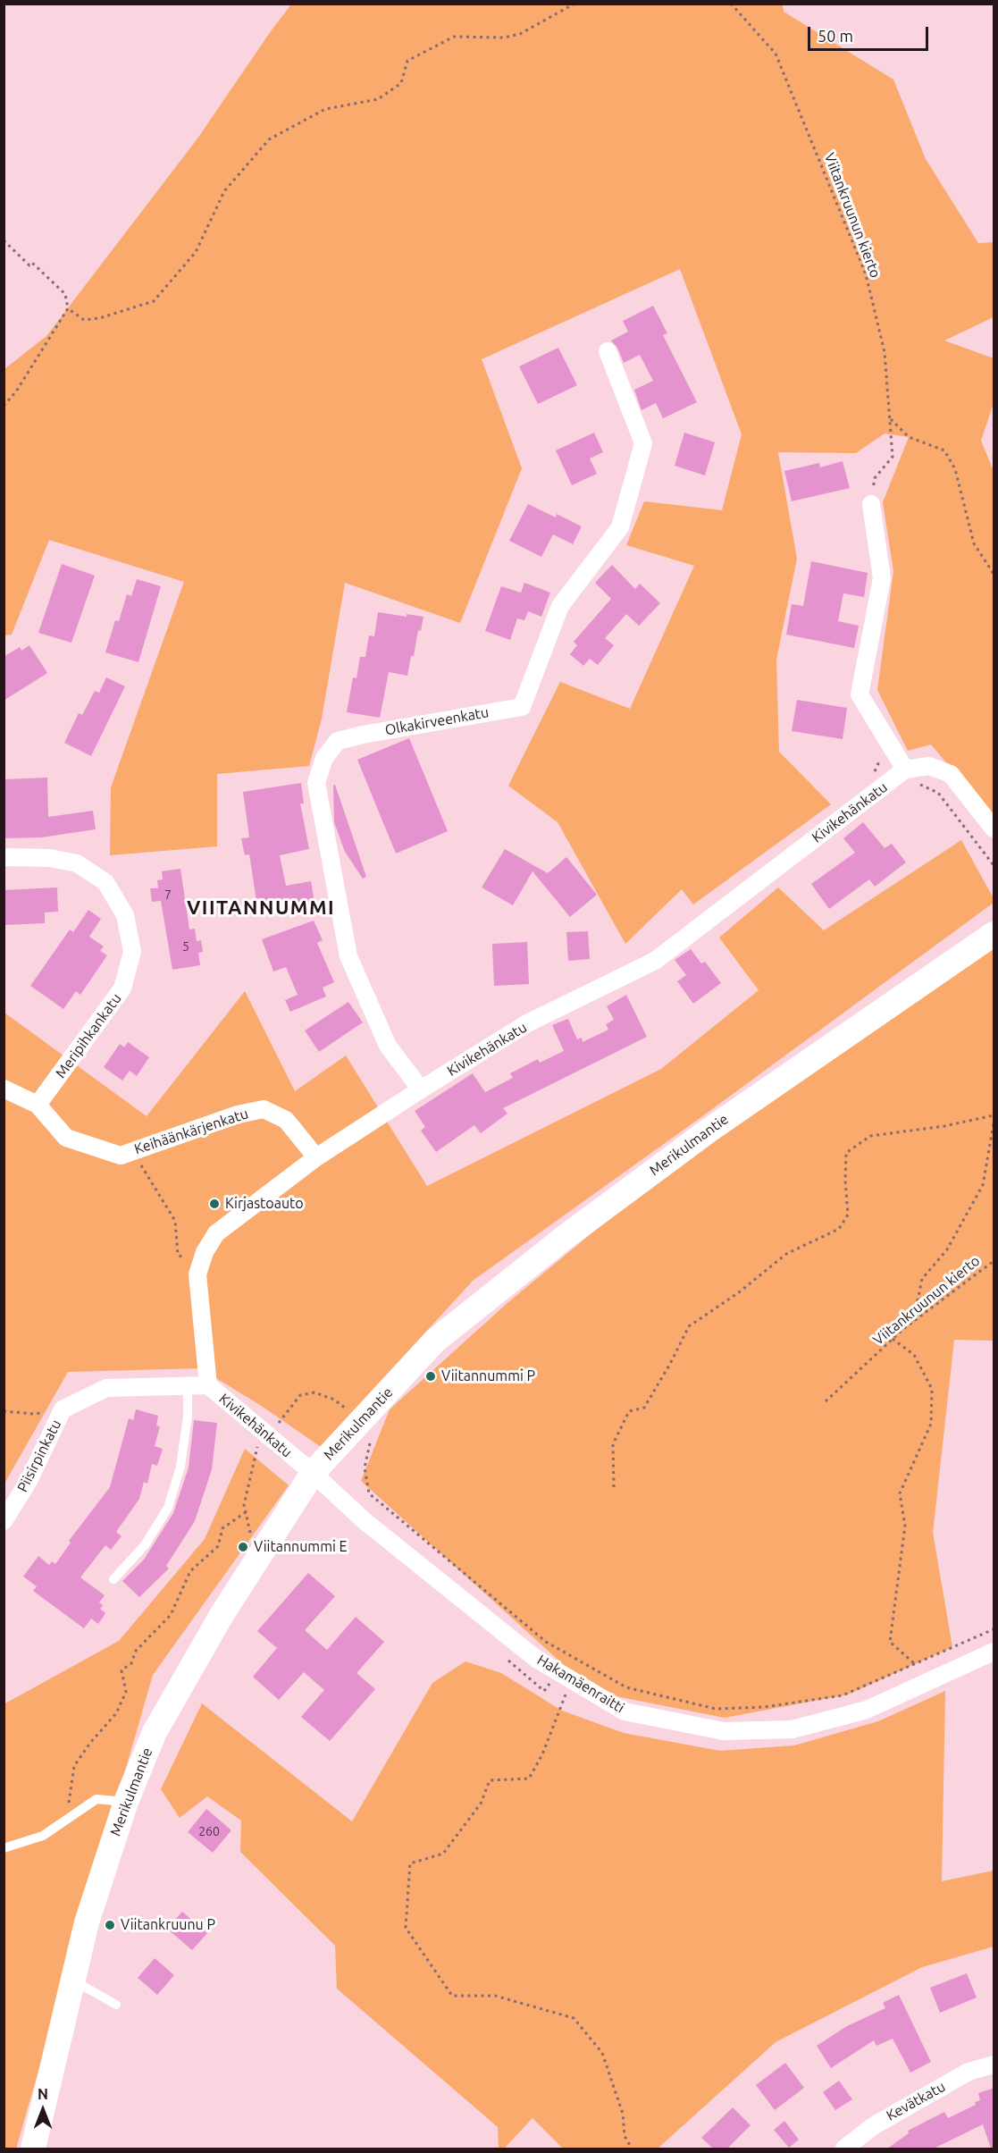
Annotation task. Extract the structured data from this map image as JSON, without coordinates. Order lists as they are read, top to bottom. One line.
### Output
{"streets":{"street":["Olkakirveenkatu","Kivikehänkatu","Meripihkankatu","Keihäänkärjenkatu","Merikulmantie","Piisirpinkatu","Hakamäenraitti","Kevätkatu"],"path":["Viitankruunun kierto"]},"crossings":[["Olkakirveenkatu","Kivikehänkatu"],["Kivikehänkatu","Keihäänkärjenkatu"],["Kivikehänkatu","Merikulmantie"],["Kivikehänkatu","Piisirpinkatu"],["Kivikehänkatu","Hakamäenraitti"],["Meripihkankatu","Keihäänkärjenkatu"],["Merikulmantie","Hakamäenraitti"]],"districts":["VIITANNUMMI"],"places":["Kirjastoauto","Viitannummi P","Viitannummi E","Viitankruunu P"],"house_numbers":["7","5","260"],"scale_bar":"50 m","north":"top"}
